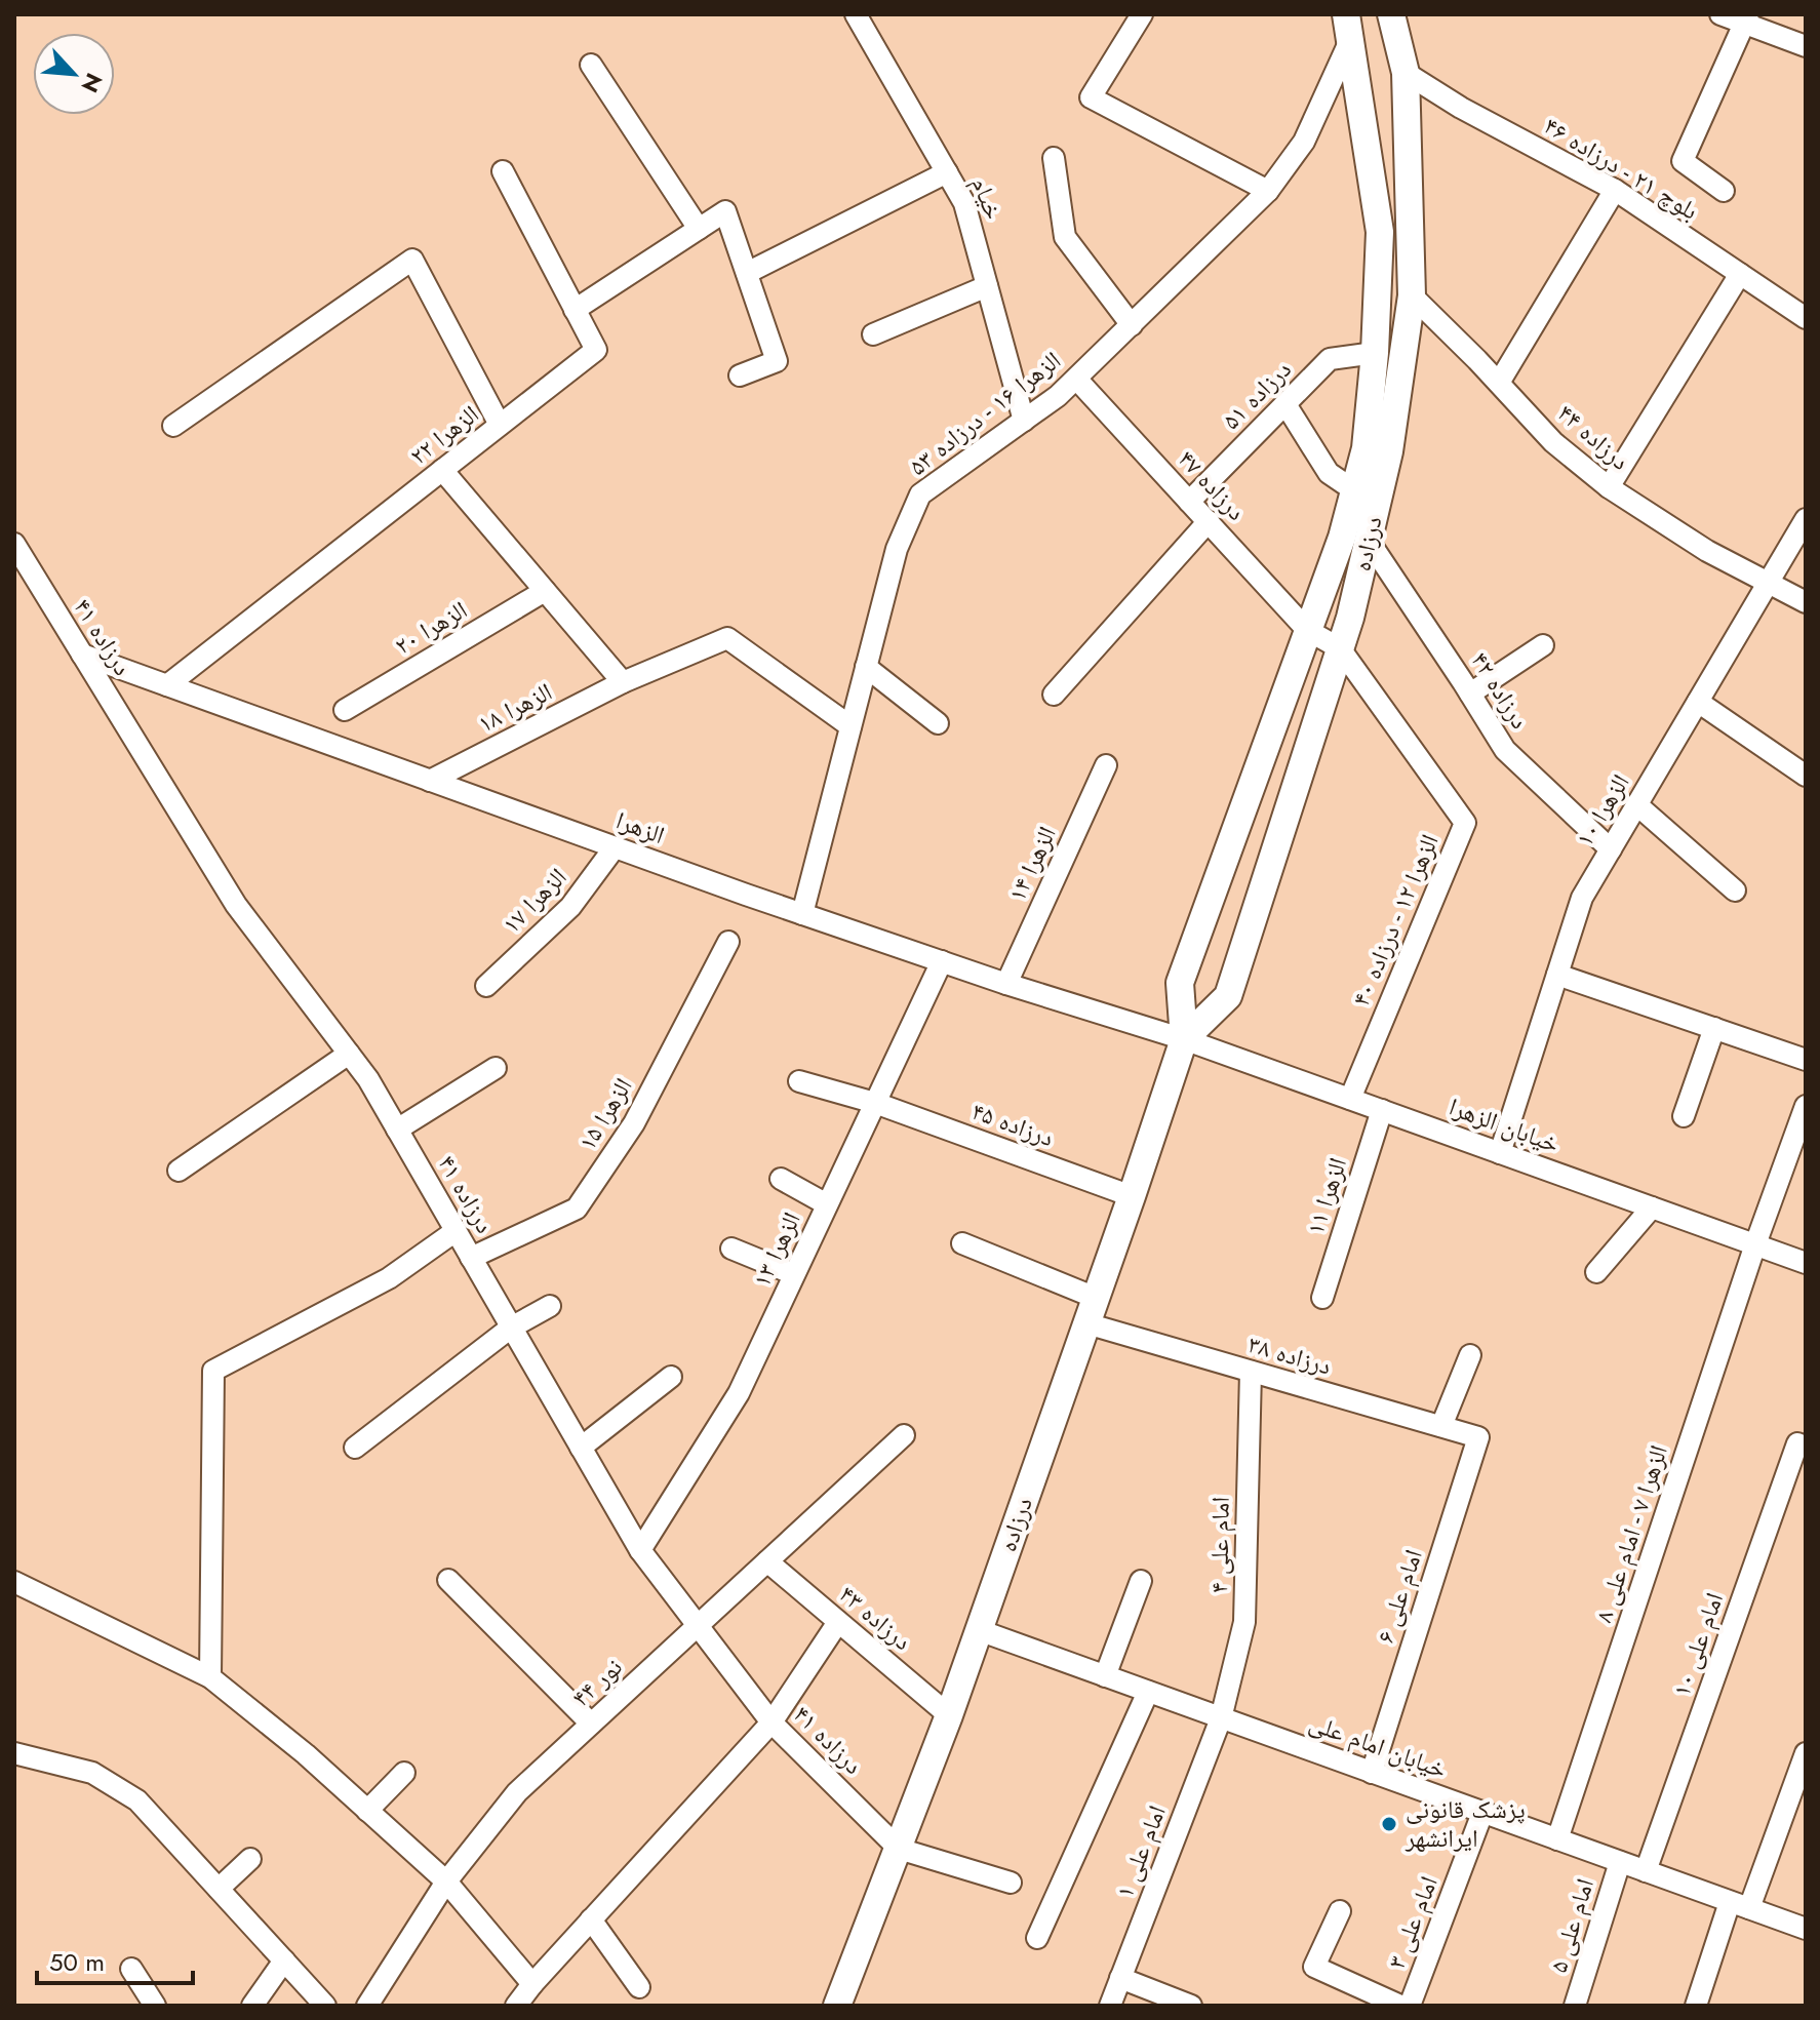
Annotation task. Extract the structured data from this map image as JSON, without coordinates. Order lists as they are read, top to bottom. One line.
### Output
{"streets":{"main road":["درزاده"],"street":["بلوچ ۲۱ - درزاده ۴۶","خیام","درزاده ۵۱","الزهرا ۱۶ - درزاده ۵۳","الزهرا ۲۲","درزاده ۴۴","درزاده ۴۷","الزهرا ۲۰","درزاده ۴۱","درزاده ۴۲","الزهرا ۱۸","الزهرا ۱۰","الزهرا","الزهرا ۱۴","الزهرا ۱۷","الزهرا ۱۲ - درزاده ۴۰","الزهرا ۱۵","درزاده ۴۵","خیابان الزهرا","الزهرا ۱۱","الزهرا ۱۳","درزاده ۳۸","الزهرا ۷ - امام علی ۸","امام علی ۴","امام علی ۶","درزاده ۴۳","امام علی ۱۰","نور ۴۴","خیابان امام علی","امام علی ۱","امام علی ۳","امام علی ۵"]},"crossings":[["بلوچ ۲۱ - درزاده ۴۶","درزاده"],["خیام","الزهرا ۱۶ - درزاده ۵۳"],["درزاده ۵۱","درزاده ۴۷"],["درزاده ۵۱","درزاده"],["الزهرا ۱۶ - درزاده ۵۳","درزاده ۴۷"],["الزهرا ۱۶ - درزاده ۵۳","درزاده"],["الزهرا ۱۶ - درزاده ۵۳","الزهرا ۱۸"],["الزهرا ۱۶ - درزاده ۵۳","الزهرا"],["الزهرا ۲۲","الزهرا"],["درزاده ۴۴","درزاده"],["درزاده ۴۴","الزهرا ۱۰"],["درزاده ۴۷","درزاده"],["درزاده ۴۷","الزهرا ۱۲ - درزاده ۴۰"],["درزاده","درزاده ۴۱"],["درزاده","درزاده ۴۲"],["درزاده","الزهرا"],["درزاده","الزهرا ۱۲ - درزاده ۴۰"],["درزاده","درزاده ۴۵"],["درزاده","خیابان الزهرا"],["درزاده","درزاده ۳۸"],["درزاده","درزاده ۴۳"],["درزاده","خیابان امام علی"],["درزاده ۴۱","الزهرا"],["درزاده ۴۱","الزهرا ۱۵"],["درزاده ۴۱","الزهرا ۱۳"],["درزاده ۴۱","نور ۴۴"],["درزاده ۴۲","الزهرا ۱۰"],["الزهرا ۱۸","الزهرا"],["الزهرا ۱۰","خیابان الزهرا"],["الزهرا","الزهرا ۱۴"],["الزهرا","الزهرا ۱۷"],["الزهرا","خیابان الزهرا"],["الزهرا","الزهرا ۱۳"],["الزهرا ۱۲ - درزاده ۴۰","خیابان الزهرا"],["درزاده ۴۵","الزهرا ۱۳"],["خیابان الزهرا","الزهرا ۱۱"],["خیابان الزهرا","الزهرا ۷ - امام علی ۸"],["درزاده ۳۸","امام علی ۴"],["درزاده ۳۸","امام علی ۶"],["الزهرا ۷ - امام علی ۸","خیابان امام علی"],["امام علی ۴","خیابان امام علی"],["امام علی ۴","امام علی ۱"],["امام علی ۶","خیابان امام علی"],["درزاده ۴۳","نور ۴۴"],["امام علی ۱۰","خیابان امام علی"],["خیابان امام علی","امام علی ۱"],["خیابان امام علی","امام علی ۳"],["خیابان امام علی","امام علی ۵"]],"places":["پزشک قانونی ایرانشهر"],"scale_bar":"50 m","north":"bottom right"}
